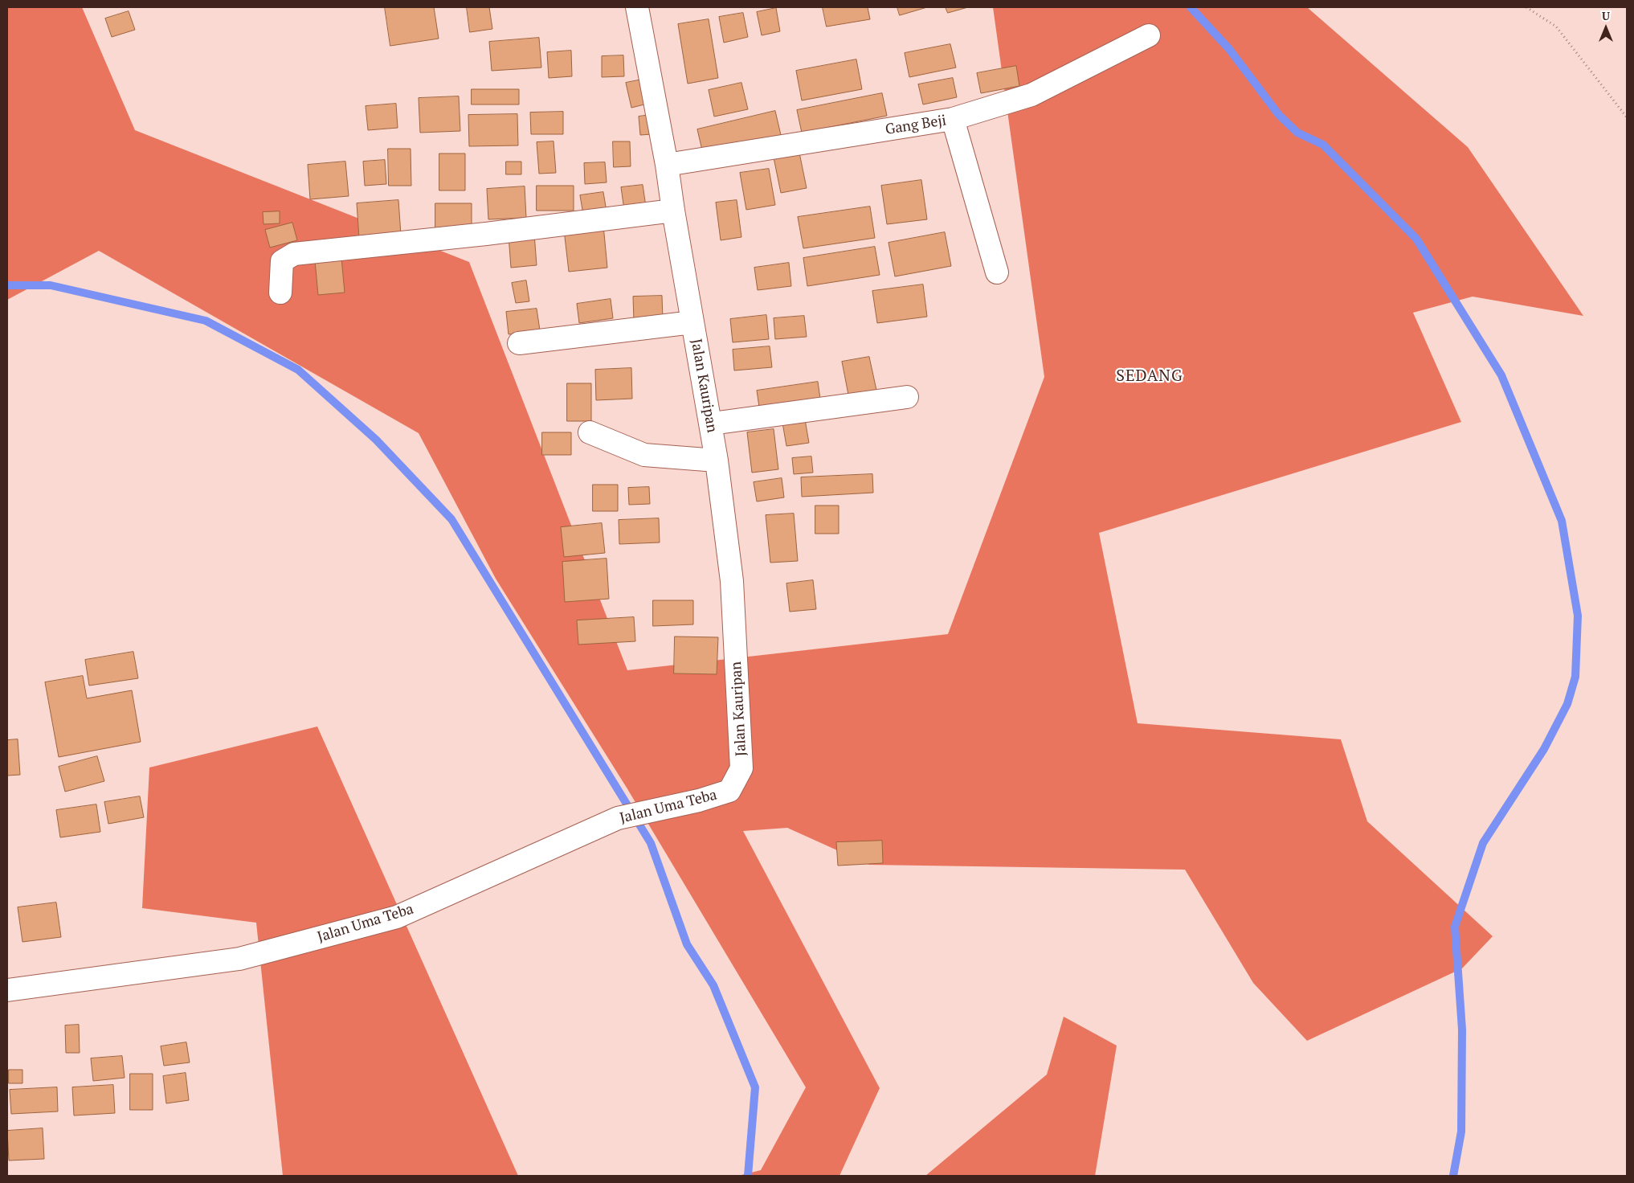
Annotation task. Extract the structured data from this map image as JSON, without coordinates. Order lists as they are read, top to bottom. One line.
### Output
{"streets":{"street":["Gang Beji","Jalan Kauripan","Jalan Uma Teba"]},"crossings":[["Gang Beji","Jalan Kauripan"],["Jalan Kauripan","Jalan Uma Teba"]],"districts":["SEDANG"],"north":"top"}
